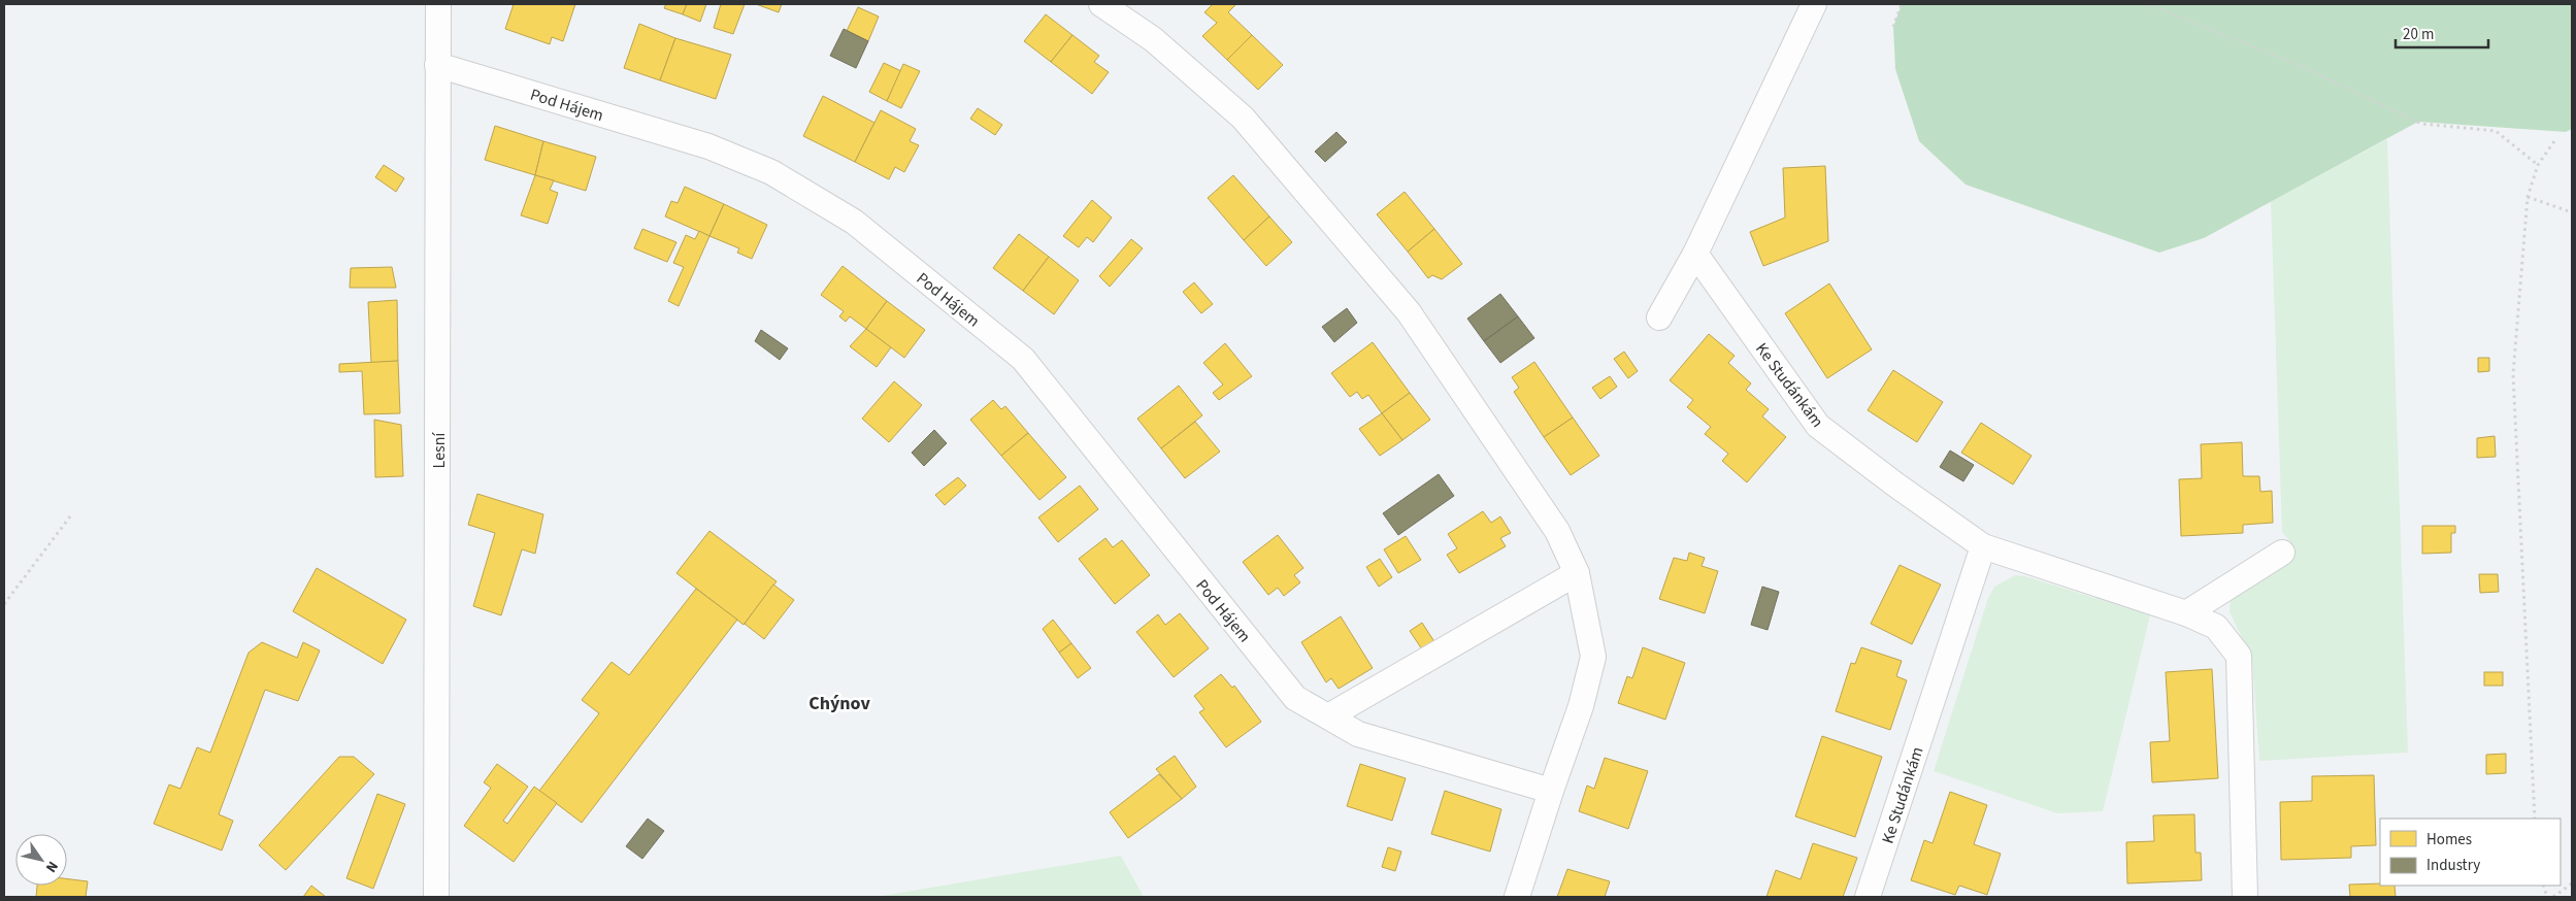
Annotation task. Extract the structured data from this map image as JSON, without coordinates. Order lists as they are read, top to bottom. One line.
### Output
{"streets":{"street":["Pod Hájem","Ke Studánkám","Lesní"]},"crossings":[["Pod Hájem","Lesní"]],"districts":["Chýnov"],"legend":["Homes","Industry"],"scale_bar":"20 m","north":"bottom right"}
